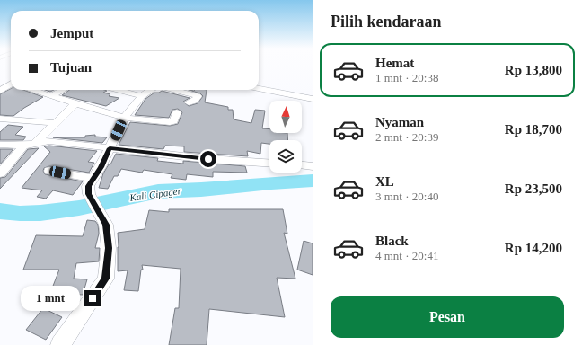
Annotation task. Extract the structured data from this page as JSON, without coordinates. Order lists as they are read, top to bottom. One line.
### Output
{"water":["Kali Cipager"],"north":"top","page":{"heading":"Pilih kendaraan","banner":["Jemput","Tujuan"],"list":[{"name":"Hemat","note":"1 mnt · 20:38","value":"Rp 13,800"},{"name":"Nyaman","note":"2 mnt · 20:39","value":"Rp 18,700"},{"name":"XL","note":"3 mnt · 20:40","value":"Rp 23,500"},{"name":"Black","note":"4 mnt · 20:41","value":"Rp 14,200"}],"bubble":"1 mnt","buttons":"Pesan"}}
